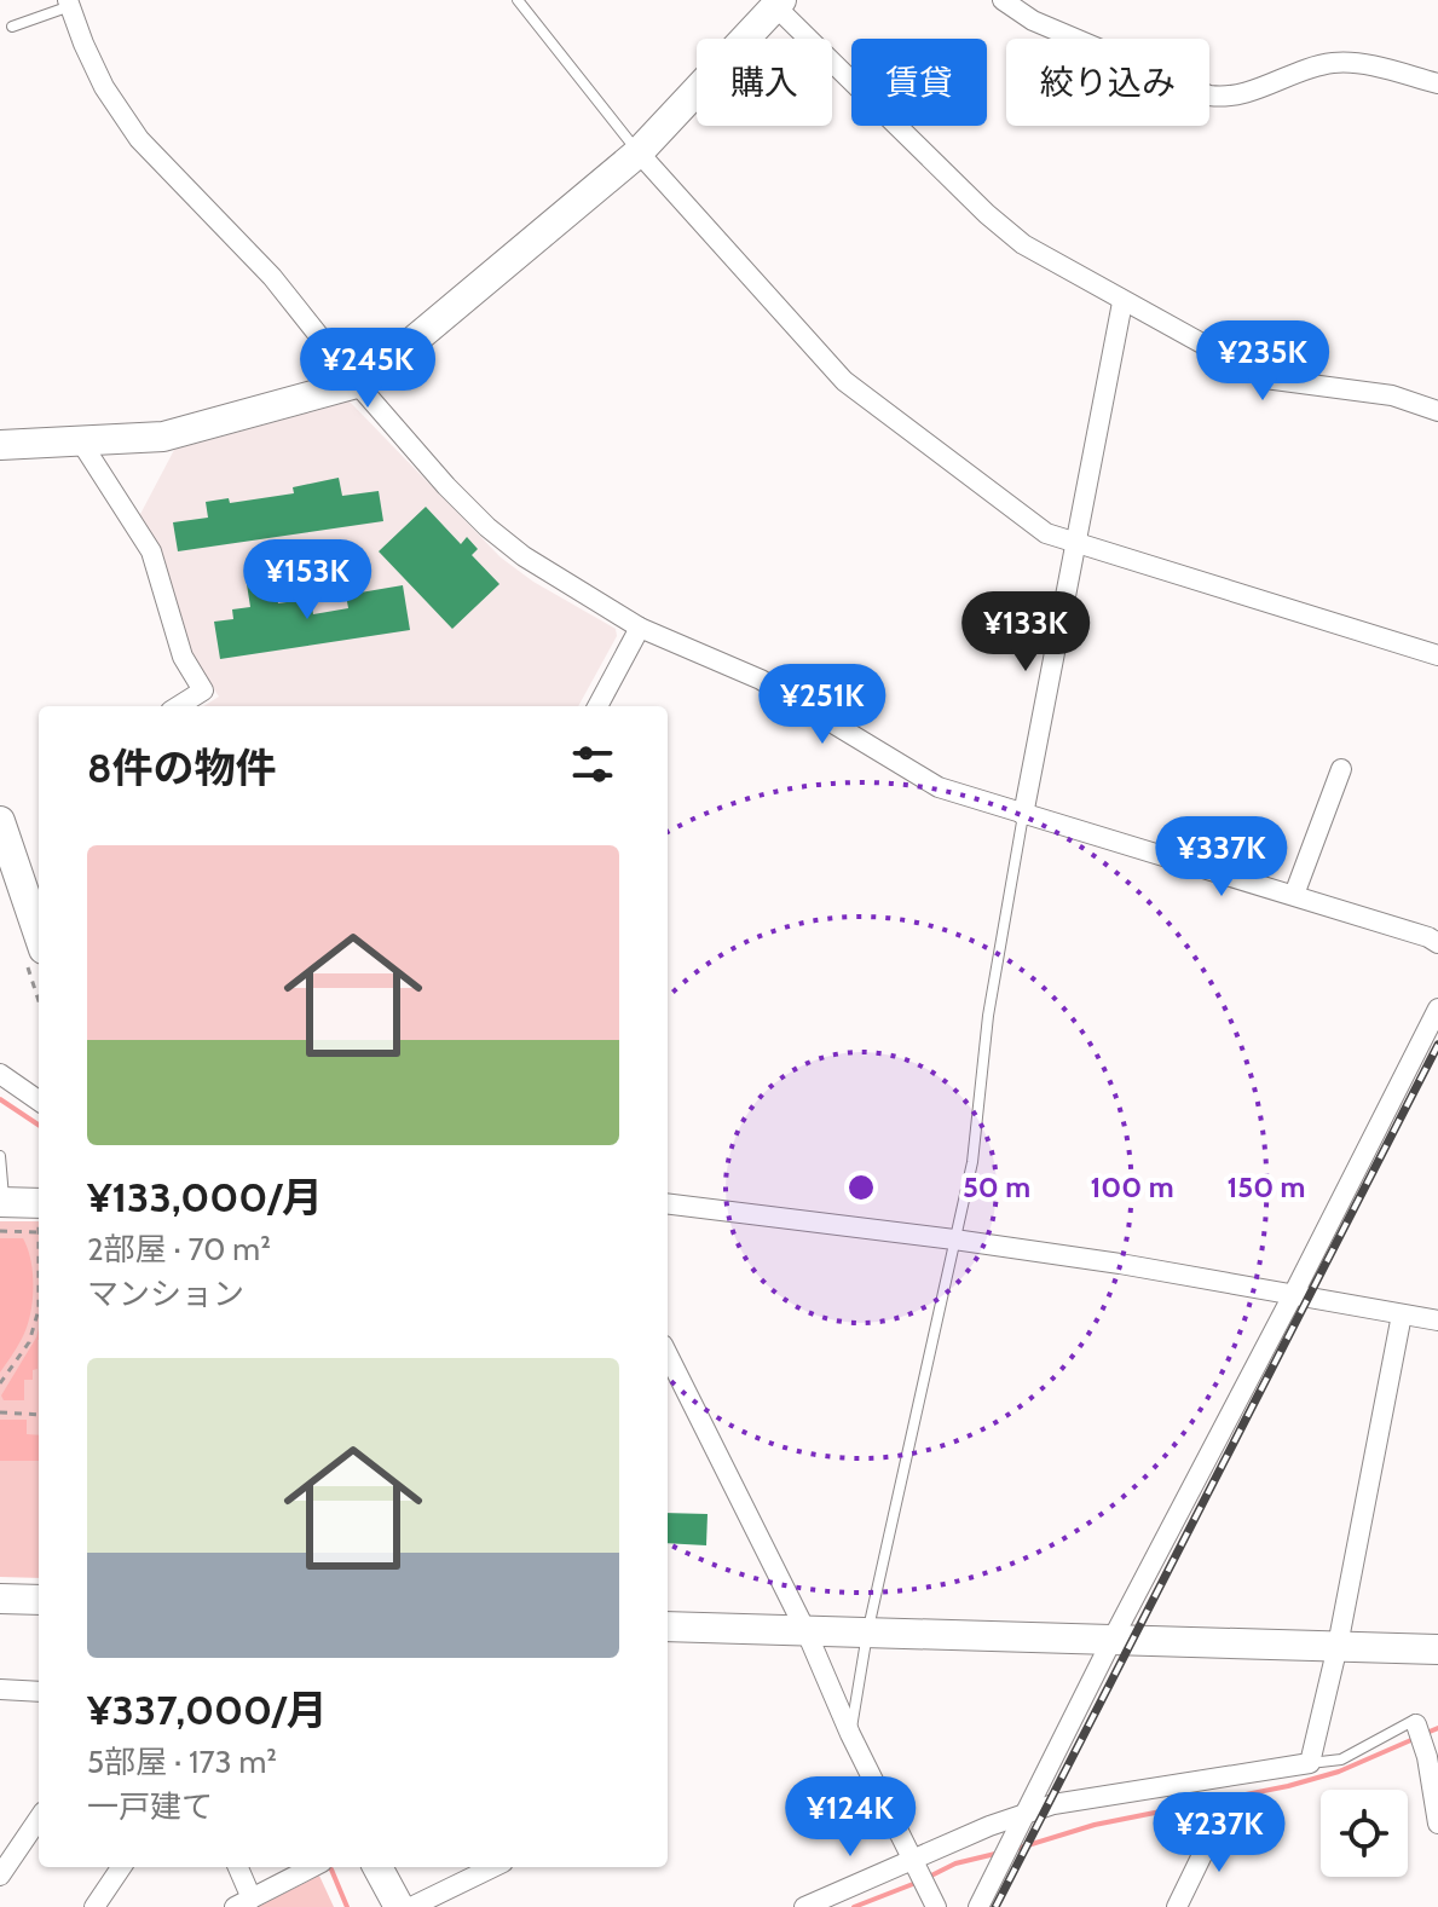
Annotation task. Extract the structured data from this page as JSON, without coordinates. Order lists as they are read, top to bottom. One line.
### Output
{"page":{"chip":["購入","賃貸","絞り込み"],"price":["¥235K","¥245K","¥153K","¥133K","¥251K","¥337K","¥124K","¥237K"],"heading":"8件の物件","list":[{"name":"¥133,000/月","note":"2部屋 · 70 m² · マンション"},{"name":"¥337,000/月","note":"5部屋 · 173 m² · 一戸建て"}]},"rings":["50 m","100 m","150 m"]}
